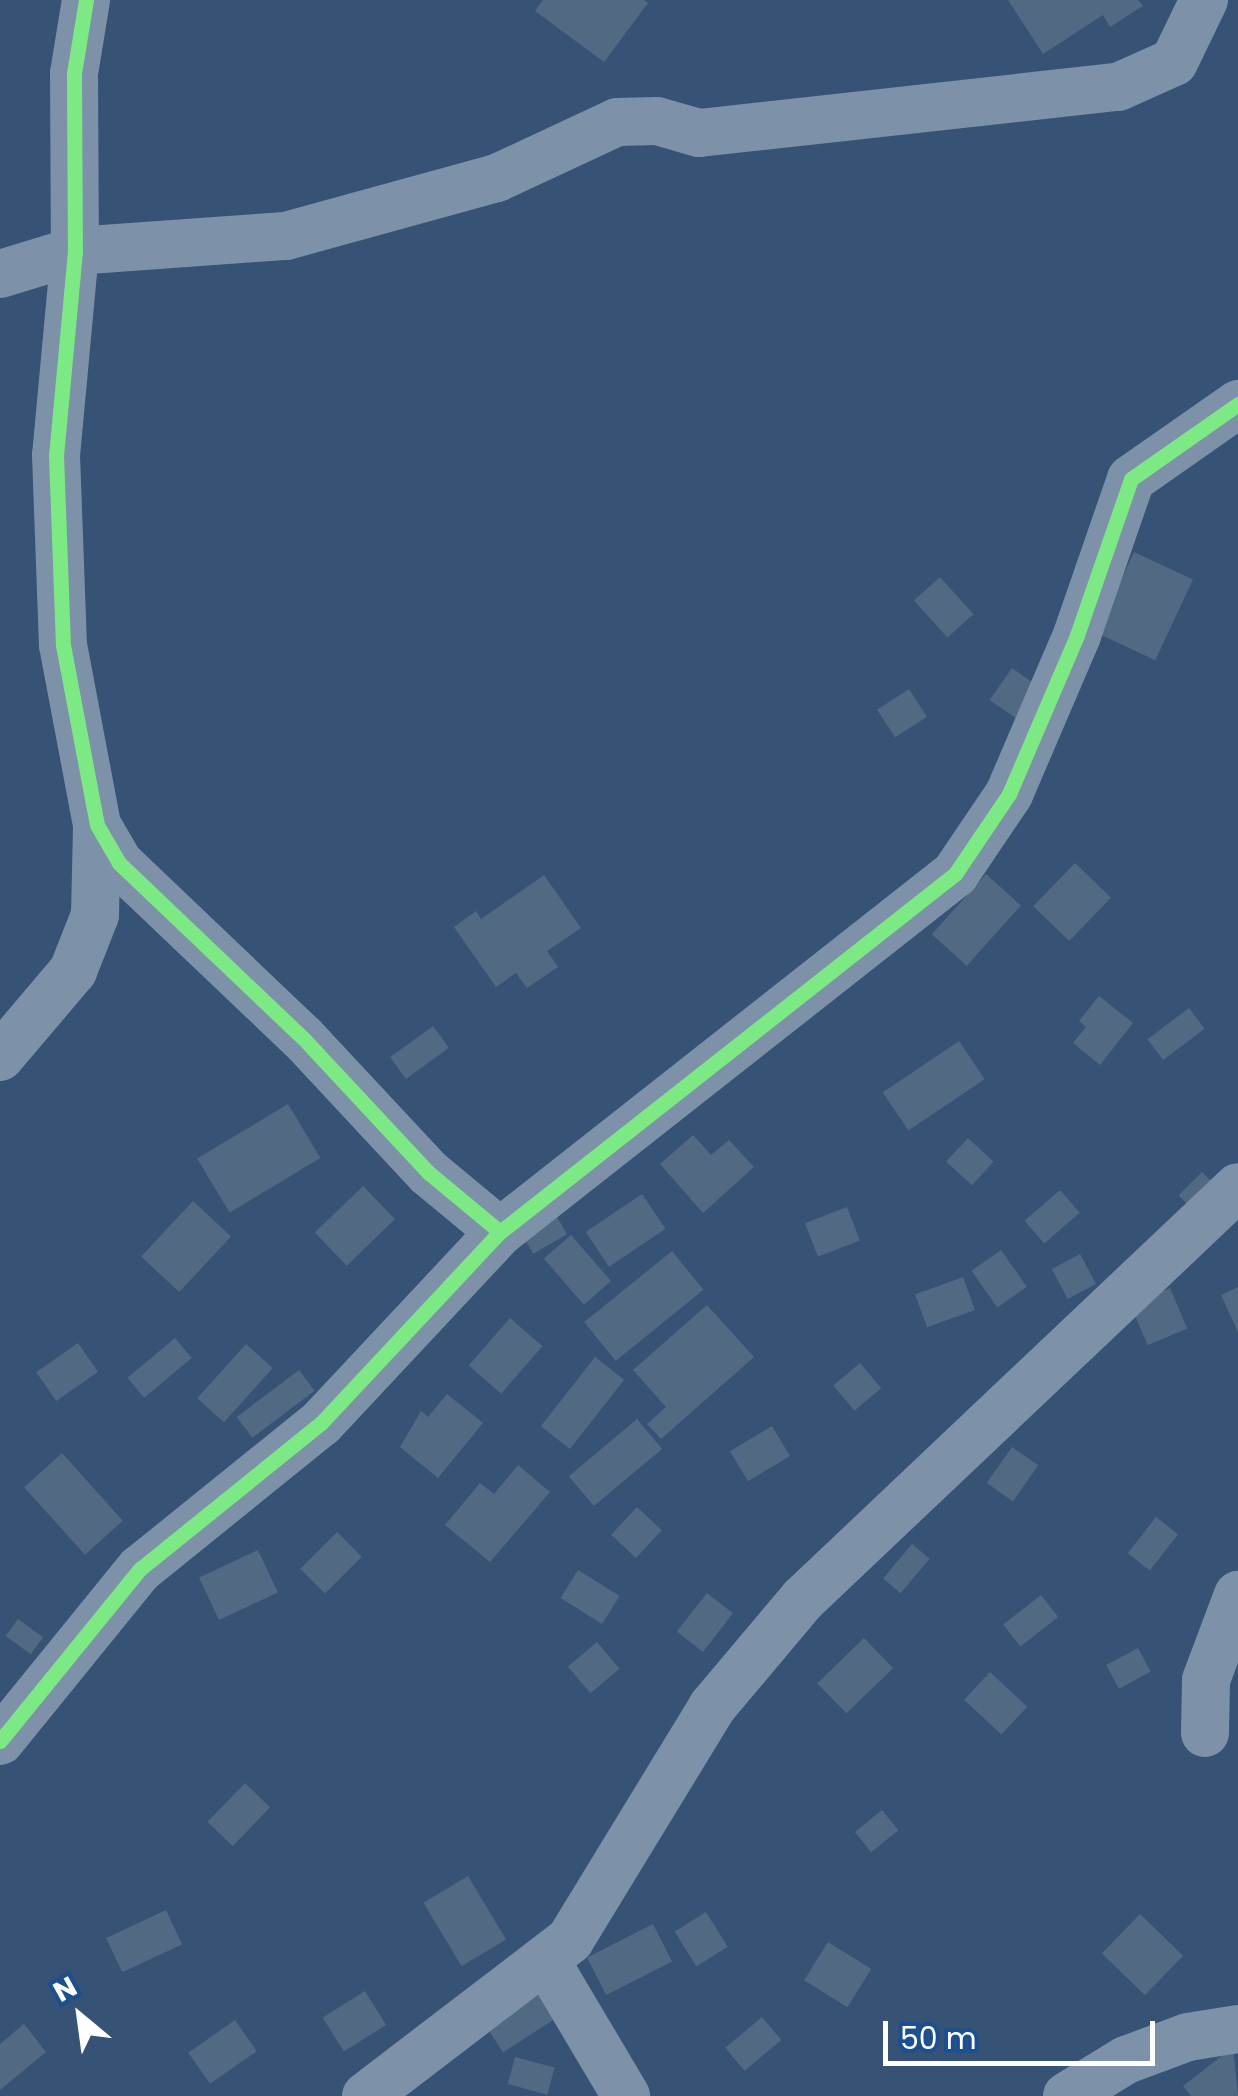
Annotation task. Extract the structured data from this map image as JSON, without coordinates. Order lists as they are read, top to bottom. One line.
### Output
{"scale_bar":"50 m","north":"top left"}
